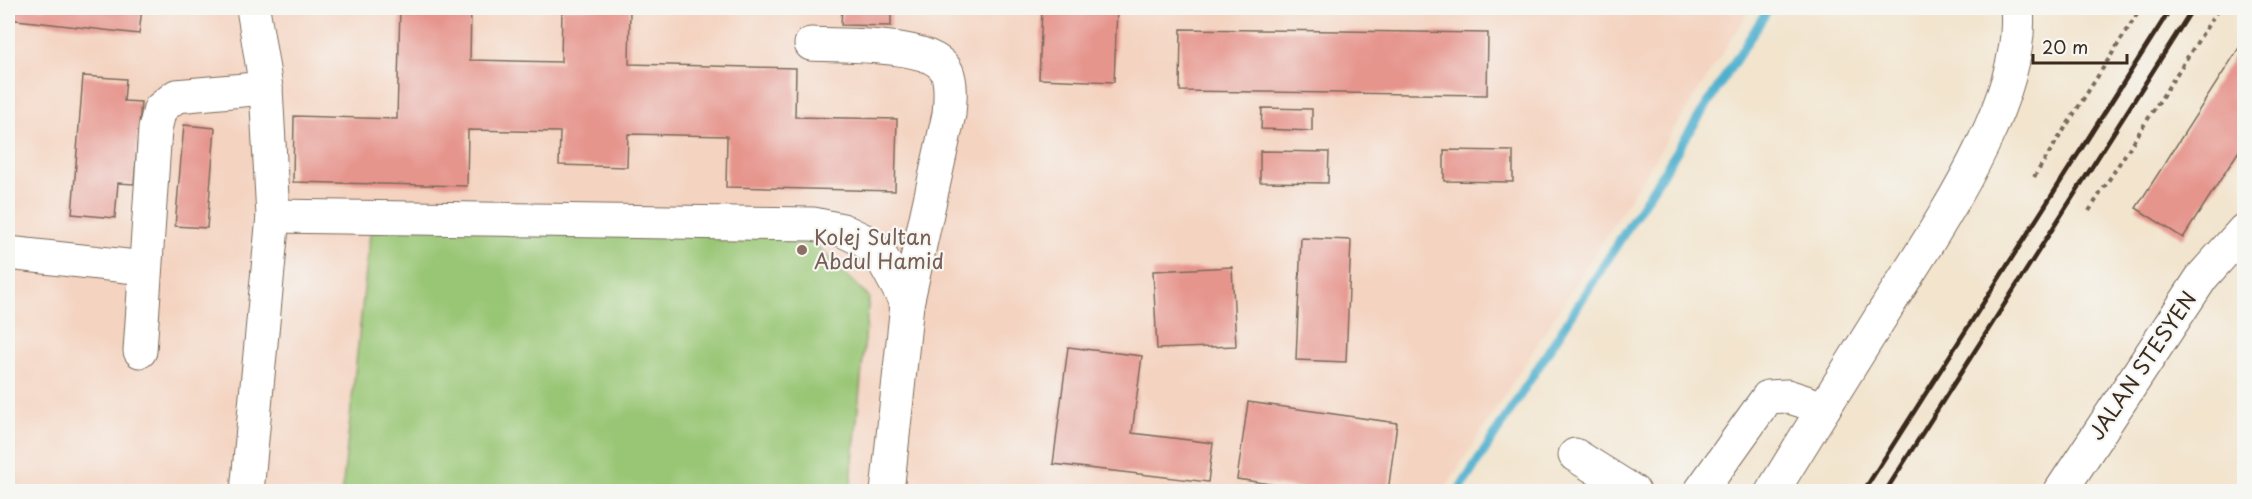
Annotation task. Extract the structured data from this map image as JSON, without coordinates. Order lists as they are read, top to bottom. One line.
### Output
{"streets":{"street":["JALAN STESYEN"]},"places":["Kolej Sultan Abdul Hamid"],"scale_bar":"20 m"}
